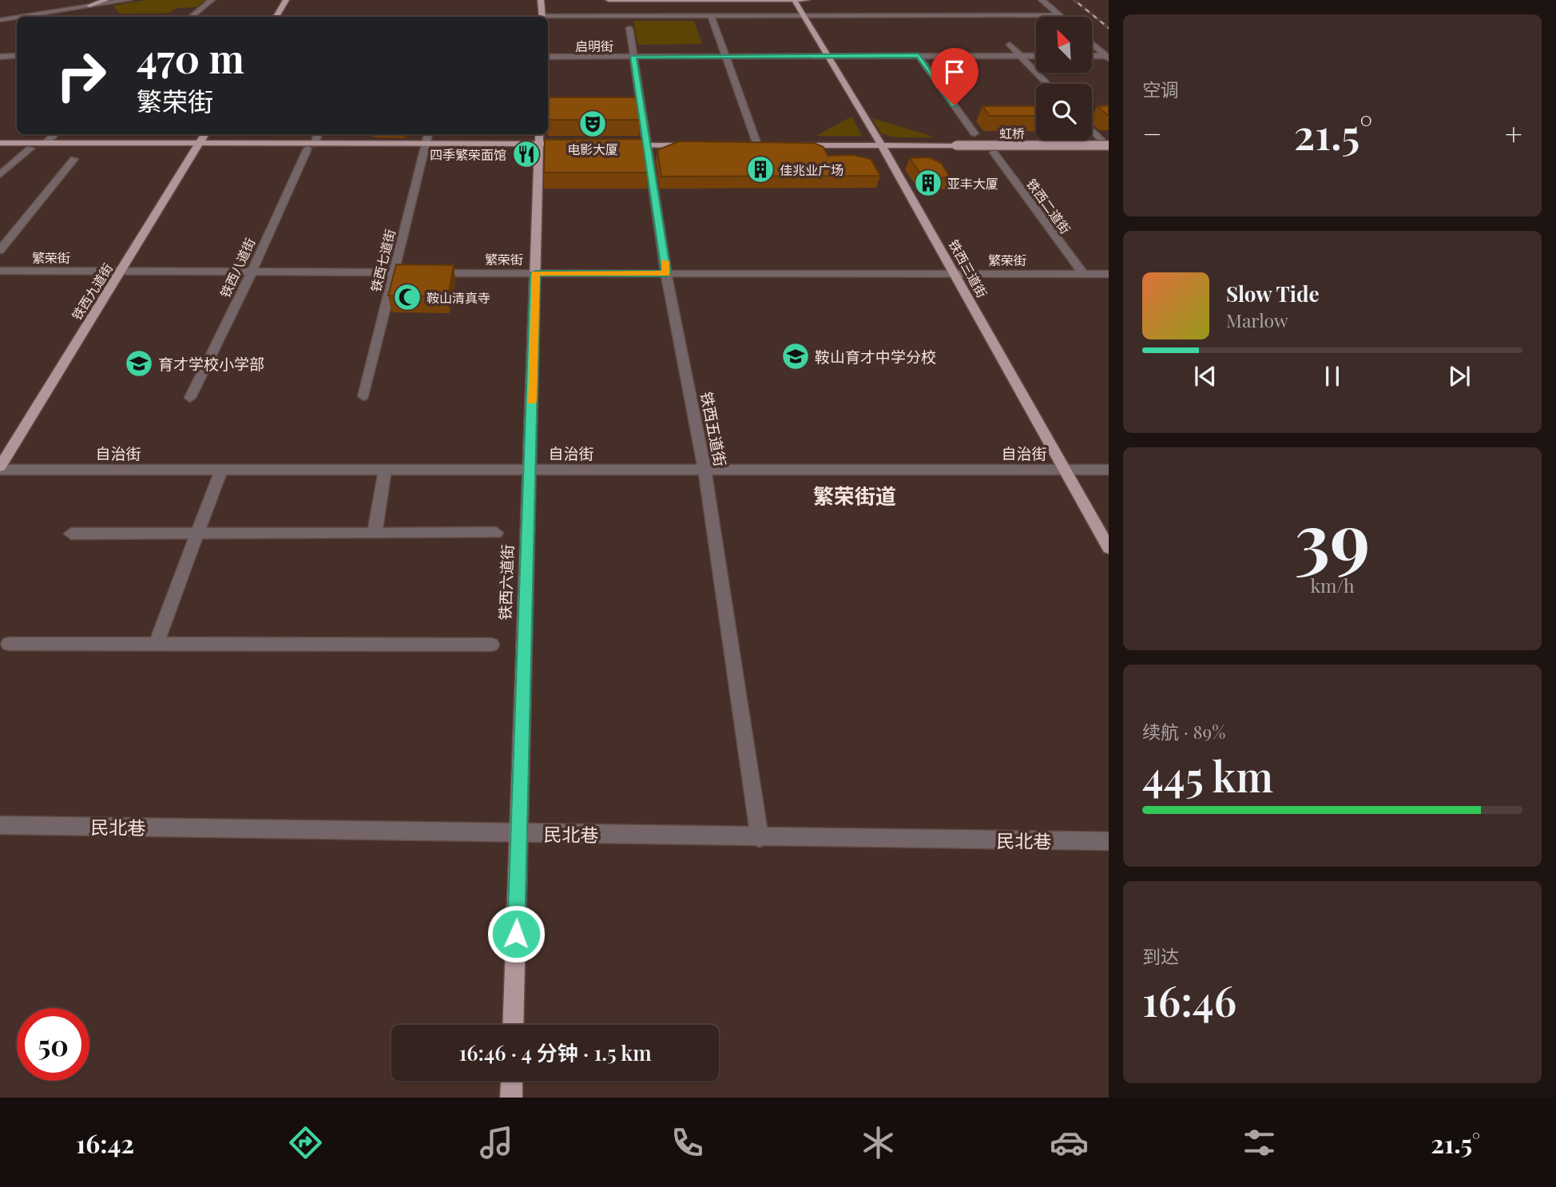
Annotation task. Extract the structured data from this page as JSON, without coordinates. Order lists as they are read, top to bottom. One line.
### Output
{"streets":{"main road":["虹桥","铁西三道街","铁西九道街","铁西六道街"],"street":["启明街","铁西二道街","繁荣街","铁西七道街","铁西八道街","铁西五道街","自治街","民北巷"]},"crossings":[["启明街","铁西三道街"],["启明街","铁西五道街"],["虹桥","铁西三道街"],["铁西二道街","繁荣街"],["繁荣街","铁西七道街"],["繁荣街","铁西八道街"],["繁荣街","铁西三道街"],["繁荣街","铁西九道街"],["繁荣街","铁西五道街"],["繁荣街","铁西六道街"],["铁西三道街","自治街"],["铁西九道街","自治街"],["铁西五道街","自治街"],["铁西五道街","民北巷"],["自治街","铁西六道街"],["铁西六道街","民北巷"]],"districts":["繁荣街道"],"places":{"theatre":["电影大厦"],"restaurant":["四季繁荣面馆"],"building":["佳兆业广场","亚丰大厦"],"mosque":["鞍山清真寺"],"school or university":["鞍山育才中学分校","育才学校小学部"]},"north":"top left","page":{"tile":["空调",["39","km/h"],["续航 · 89%","445 km"],["到达","16:46"]],"turn":["470 m","繁荣街"],"heat":["−","21.5°","+"],"song":["Slow Tide","Marlow"],"limit":"50","trip":"16:46 · 4 分钟 · 1.5 km","tabs":["16:42","21.5°"]}}
